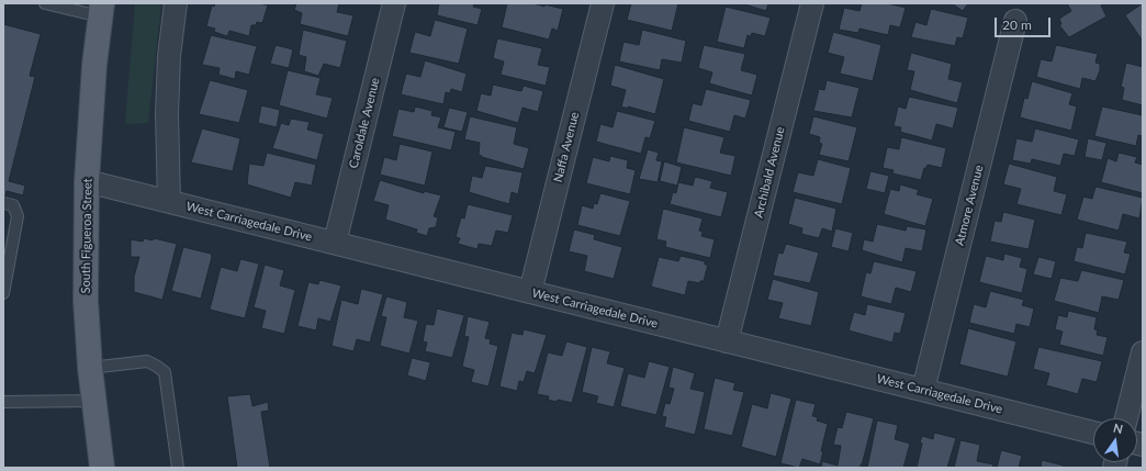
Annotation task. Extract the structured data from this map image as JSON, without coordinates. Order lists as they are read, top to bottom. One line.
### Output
{"streets":{"main road":["South Figueroa Street"],"street":["Caroldale Avenue","Naffa Avenue","Archibald Avenue","Atmore Avenue","West Carriagedale Drive"]},"crossings":[["Caroldale Avenue","West Carriagedale Drive"],["Naffa Avenue","West Carriagedale Drive"],["Archibald Avenue","West Carriagedale Drive"],["Atmore Avenue","West Carriagedale Drive"],["West Carriagedale Drive","South Figueroa Street"]],"scale_bar":"20 m","north":"top"}
